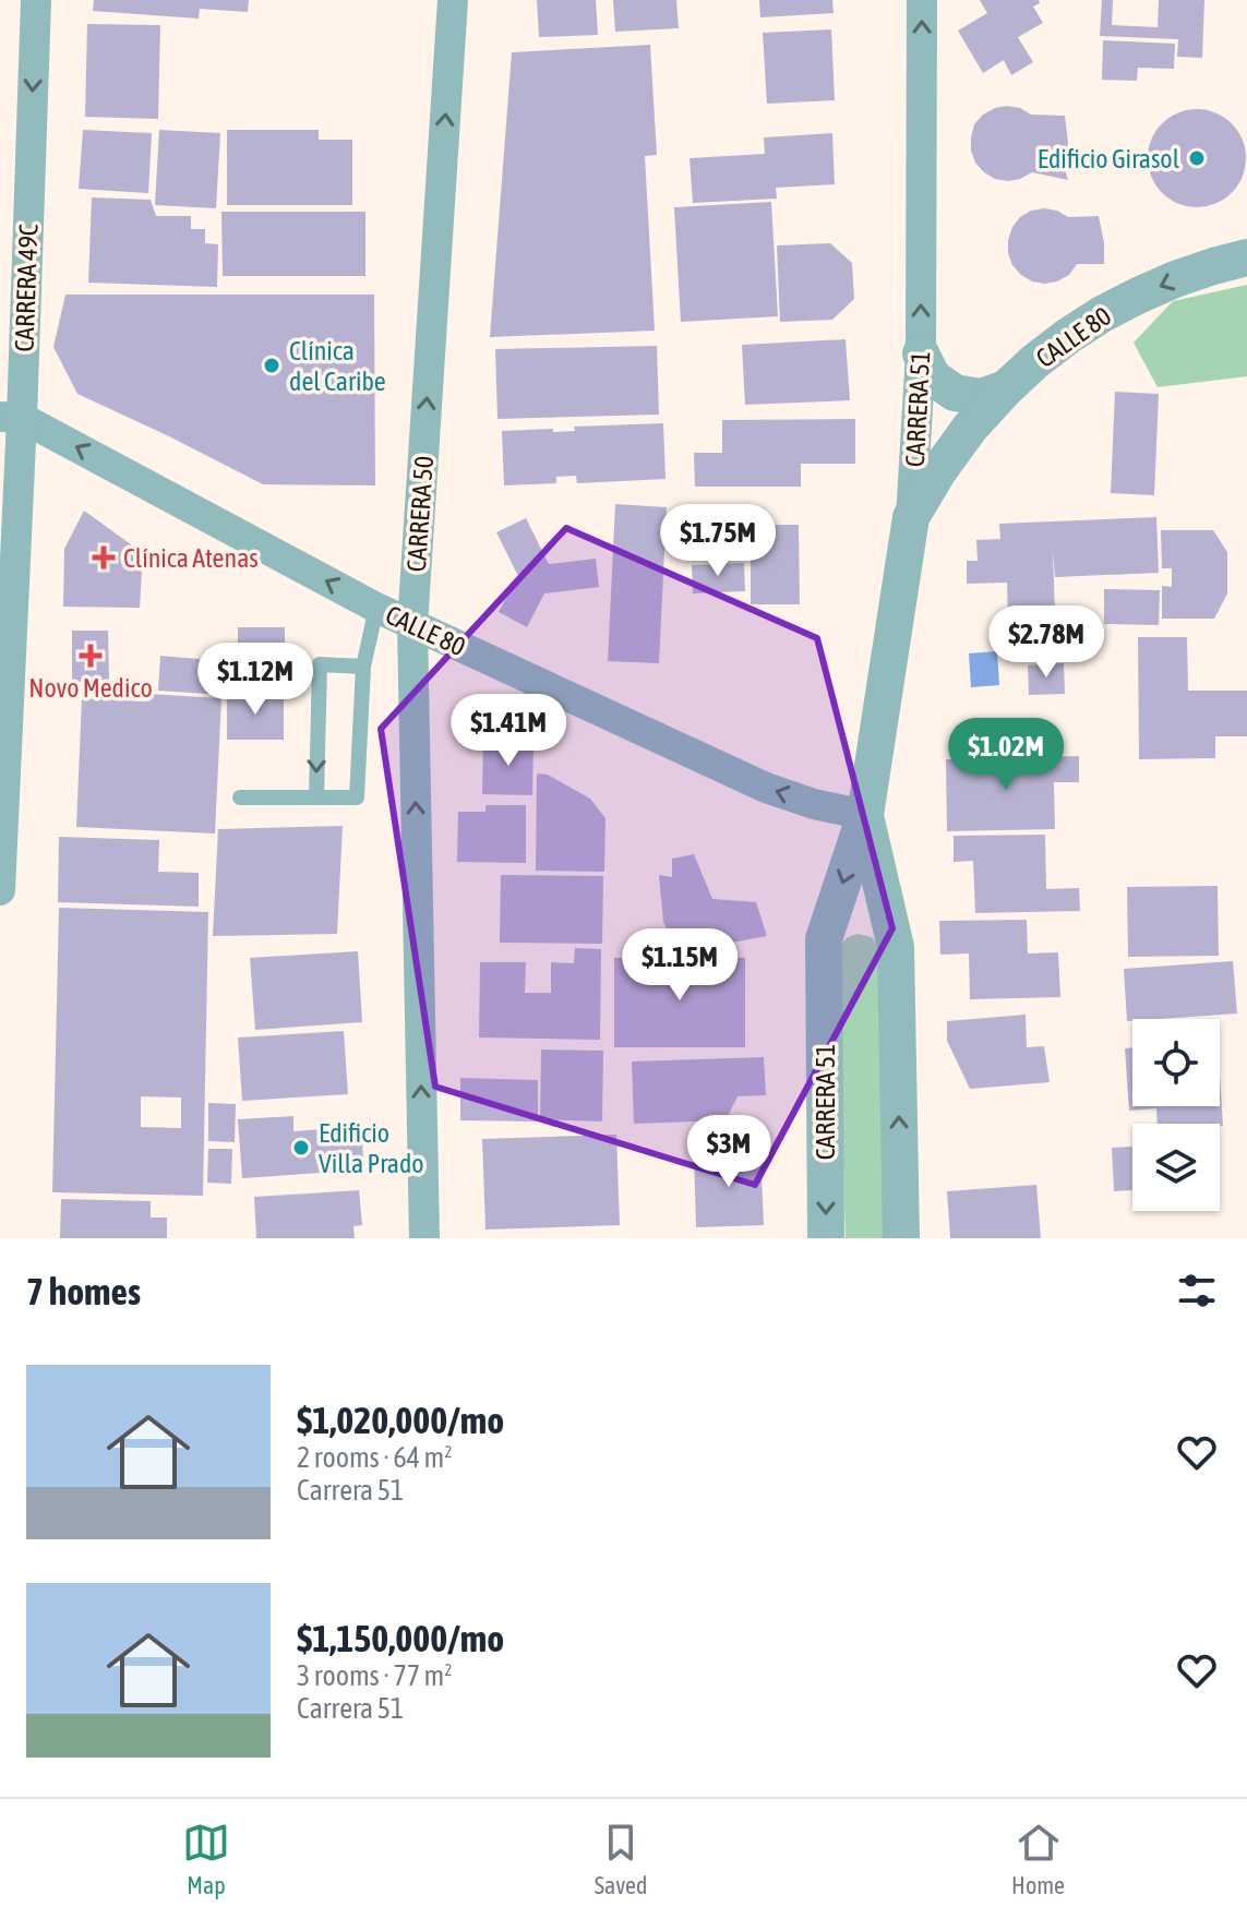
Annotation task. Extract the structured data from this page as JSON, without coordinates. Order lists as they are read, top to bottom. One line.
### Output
{"streets":{"street":["CARRERA 49C","CALLE 80","CARRERA 51","CARRERA 50"]},"crossings":[["CARRERA 49C","CALLE 80"],["CALLE 80","CARRERA 51"],["CALLE 80","CARRERA 50"]],"one_way":["CARRERA 49C","CALLE 80","CARRERA 50"],"places":{"other":["Edificio Girasol","Clínica del Caribe","Edificio Villa Prado"],"health":["Clínica Atenas","Novo Medico"]},"page":{"price":["$1.75M","$2.78M","$1.12M","$1.41M","$1.02M","$1.15M","$3M"],"heading":"7 homes","list":[{"name":"$1,020,000/mo","note":"2 rooms · 64 m² · Carrera 51"},{"name":"$1,150,000/mo","note":"3 rooms · 77 m² · Carrera 51"}],"tabs":["Map","Saved","Home"]}}
